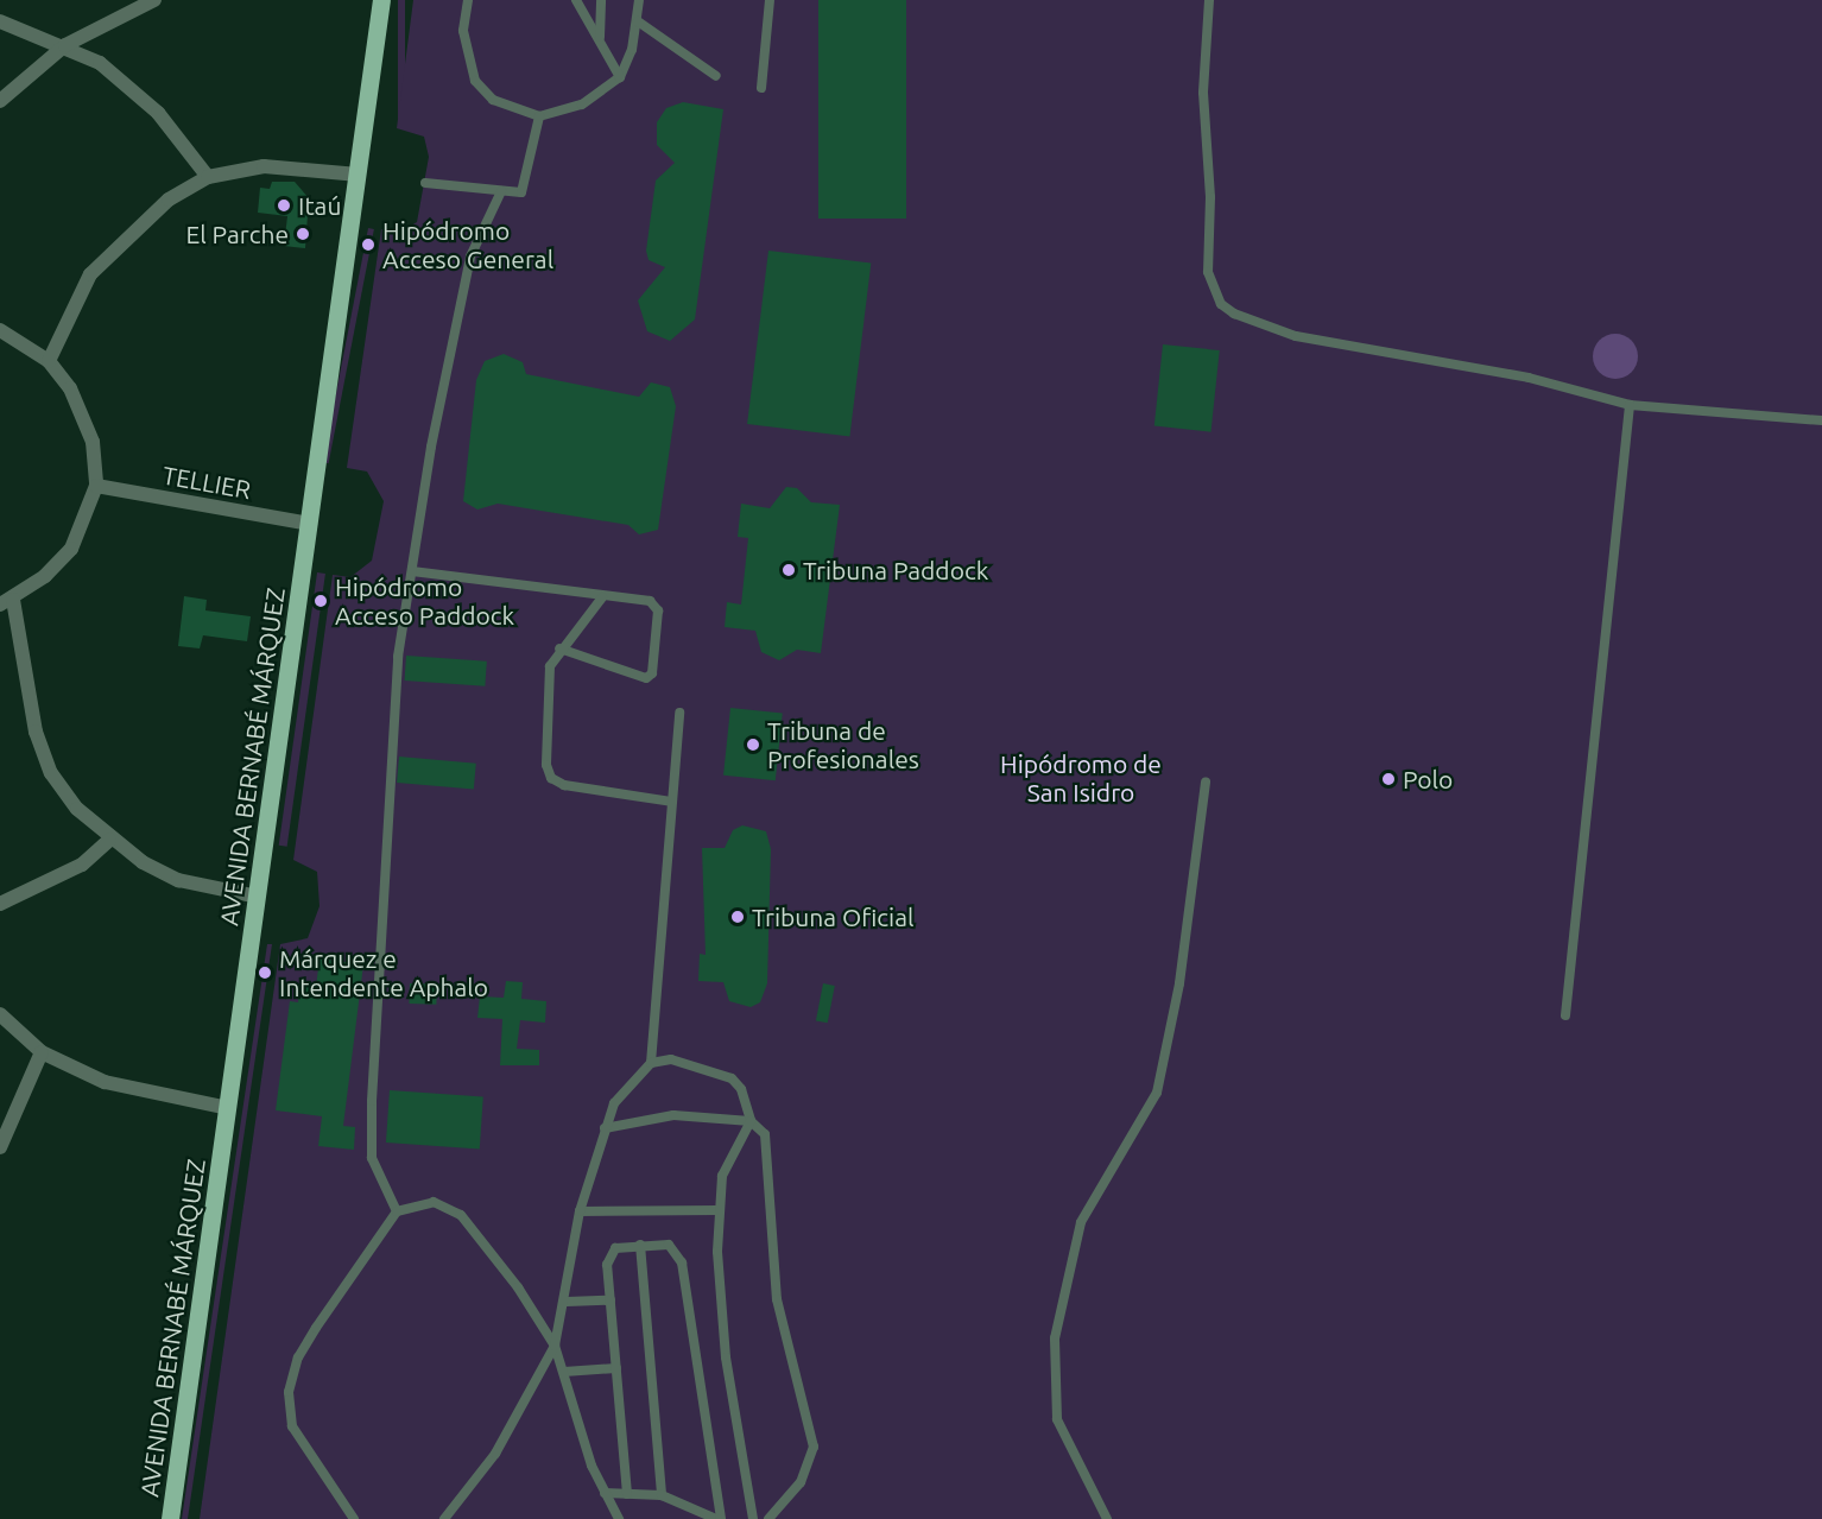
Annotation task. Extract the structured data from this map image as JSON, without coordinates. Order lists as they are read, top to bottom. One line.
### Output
{"streets":{"main road":["AVENIDA BERNABÉ MÁRQUEZ"],"street":["TELLIER"]},"crossings":[["TELLIER","AVENIDA BERNABÉ MÁRQUEZ"]],"parks":["Hipódromo de San Isidro"],"places":["Itaú","El Parche","Hipódromo Acceso General","Tribuna Paddock","Hipódromo Acceso Paddock","Tribuna de Profesionales","Polo","Tribuna Oficial","Márquez e Intendente Aphalo"]}
